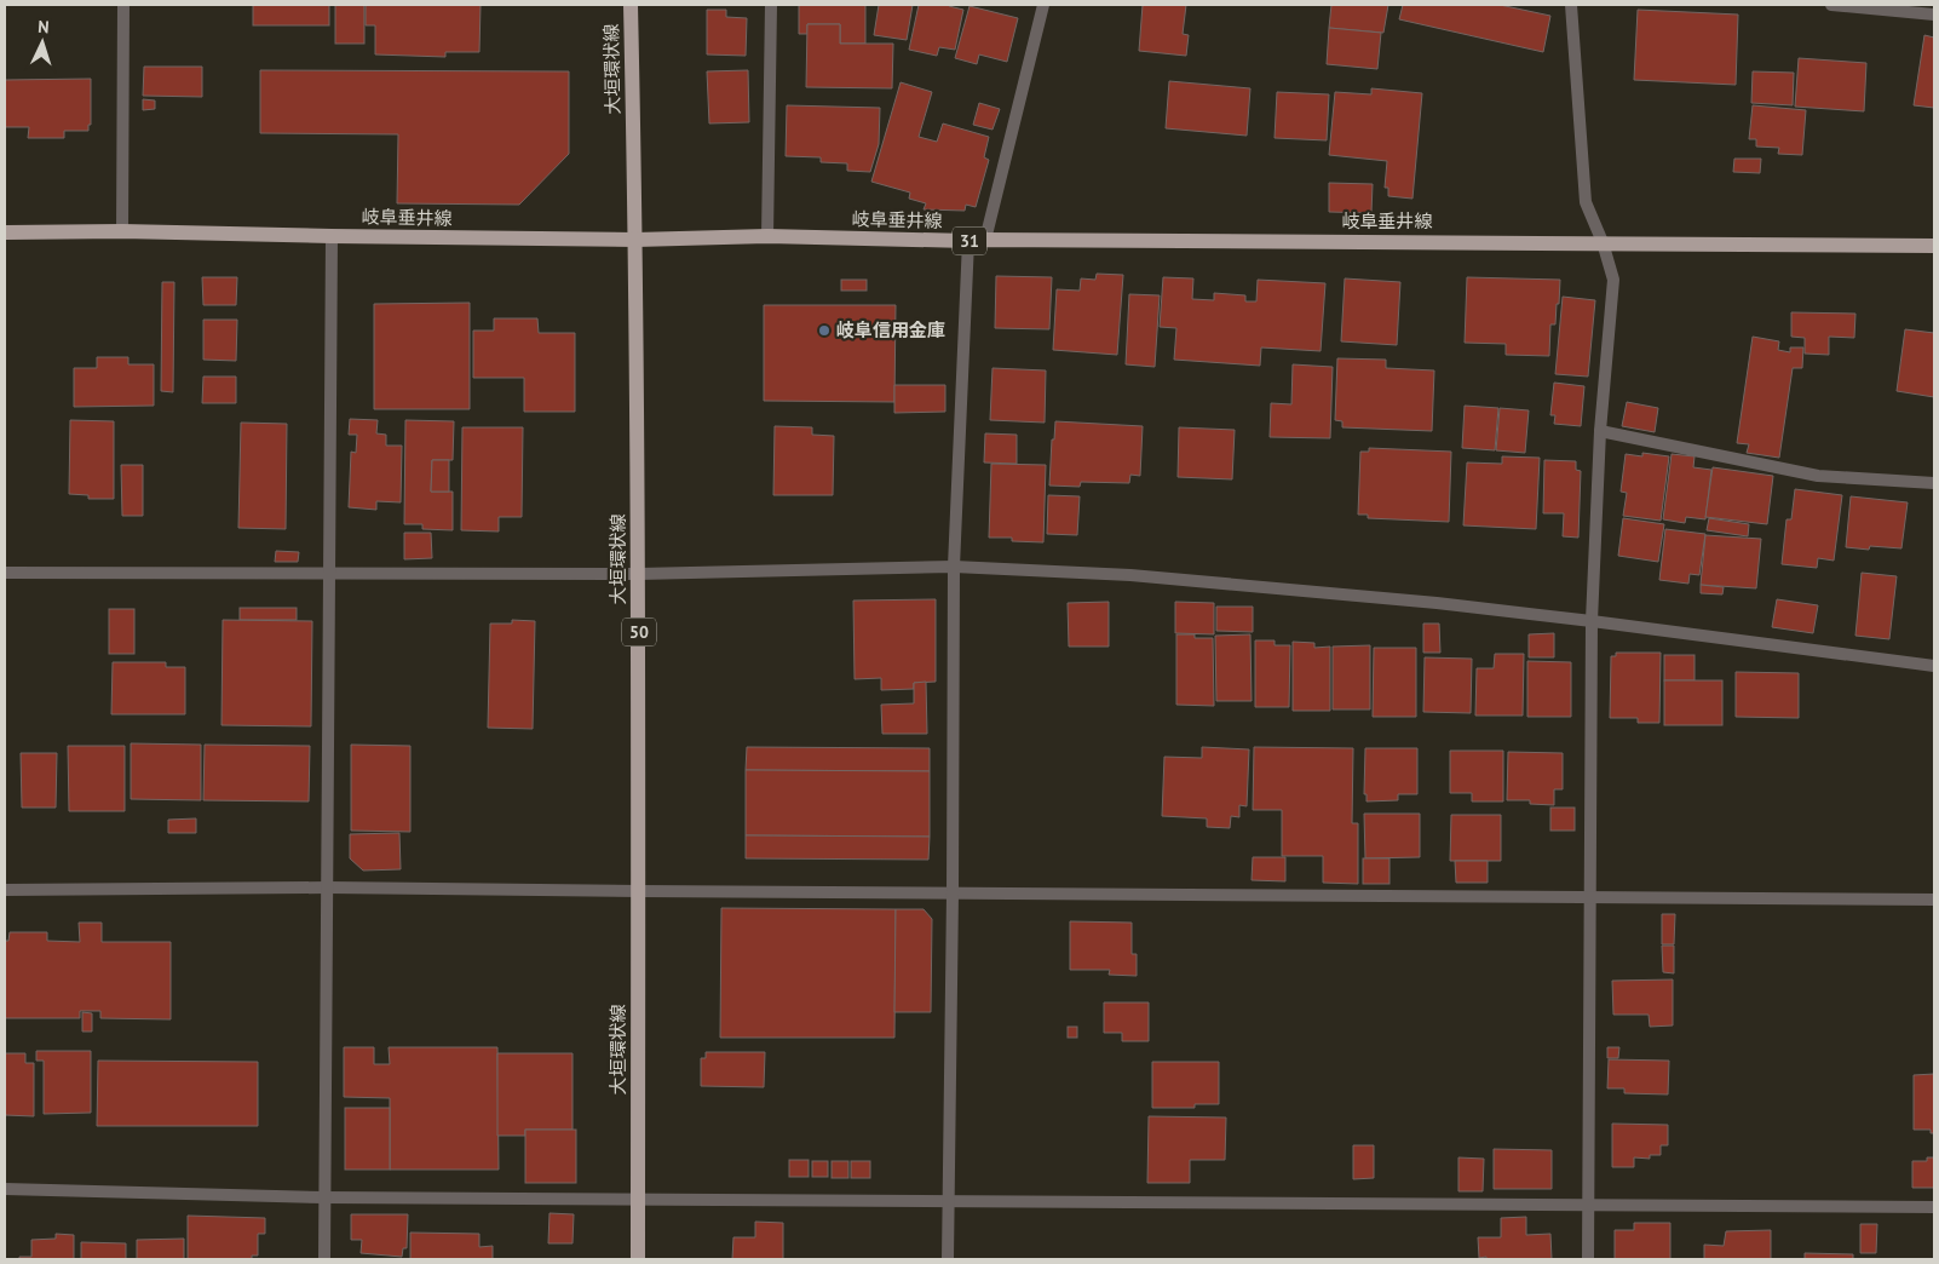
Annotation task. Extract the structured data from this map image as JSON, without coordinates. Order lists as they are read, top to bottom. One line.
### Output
{"streets":{"main road":["大垣環状線","岐阜垂井線","31","50"]},"crossings":[["大垣環状線","岐阜垂井線"]],"places":["岐阜信用金庫"],"north":"top"}
